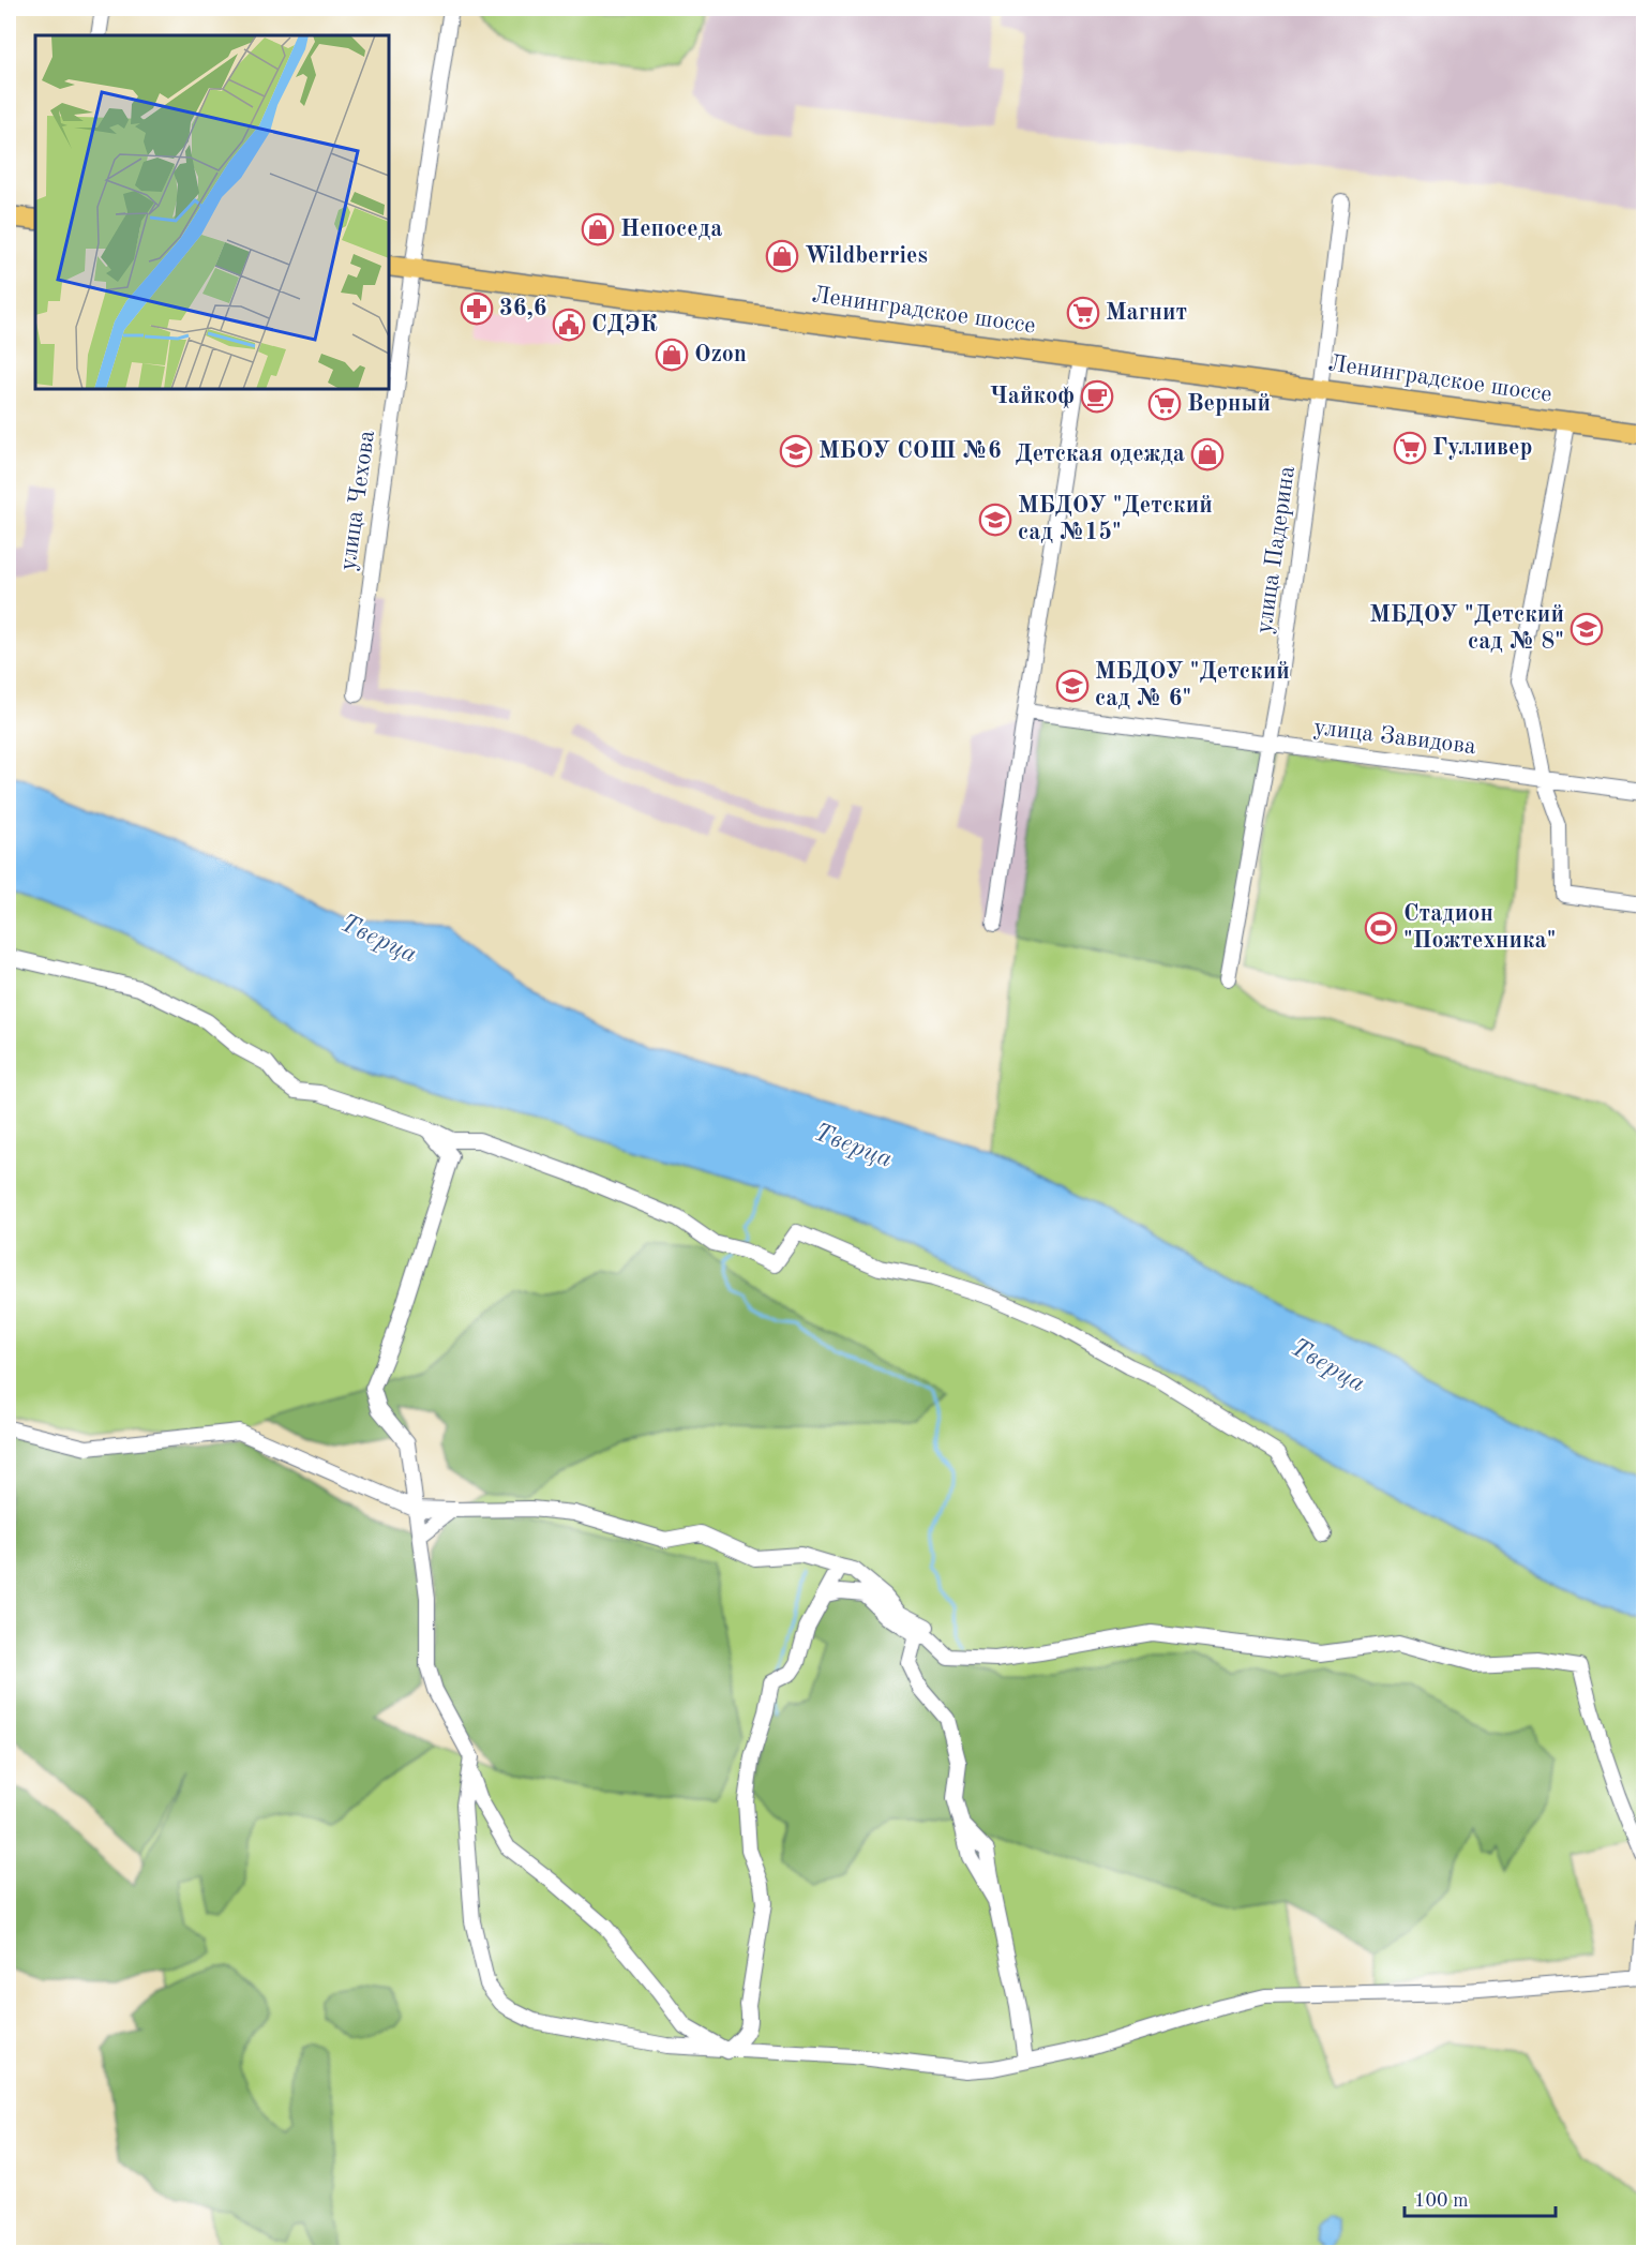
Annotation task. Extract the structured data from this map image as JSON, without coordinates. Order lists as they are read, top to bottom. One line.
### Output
{"streets":{"main road":["Ленинградское шоссе"],"street":["улица Чехова","улица Падерина","улица Завидова"]},"crossings":[["Ленинградское шоссе","улица Чехова"],["Ленинградское шоссе","улица Падерина"],["улица Падерина","улица Завидова"]],"water":["Тверца"],"places":{"shop":["Непоседа","Wildberries","Ozon","Детская одежда"],"pharmacy":["36,6"],"supermarket":["Магнит","Верный","Гулливер"],"public building":["СДЭК"],"cafe":["Чайкоф"],"school or university":["МБОУ СОШ №6","МБДОУ \"Детский сад №15\"","МБДОУ \"Детский сад № 8\"","МБДОУ \"Детский сад № 6\""],"sports":["Стадион \"Пожтехника\""]},"scale_bar":"100 m"}
